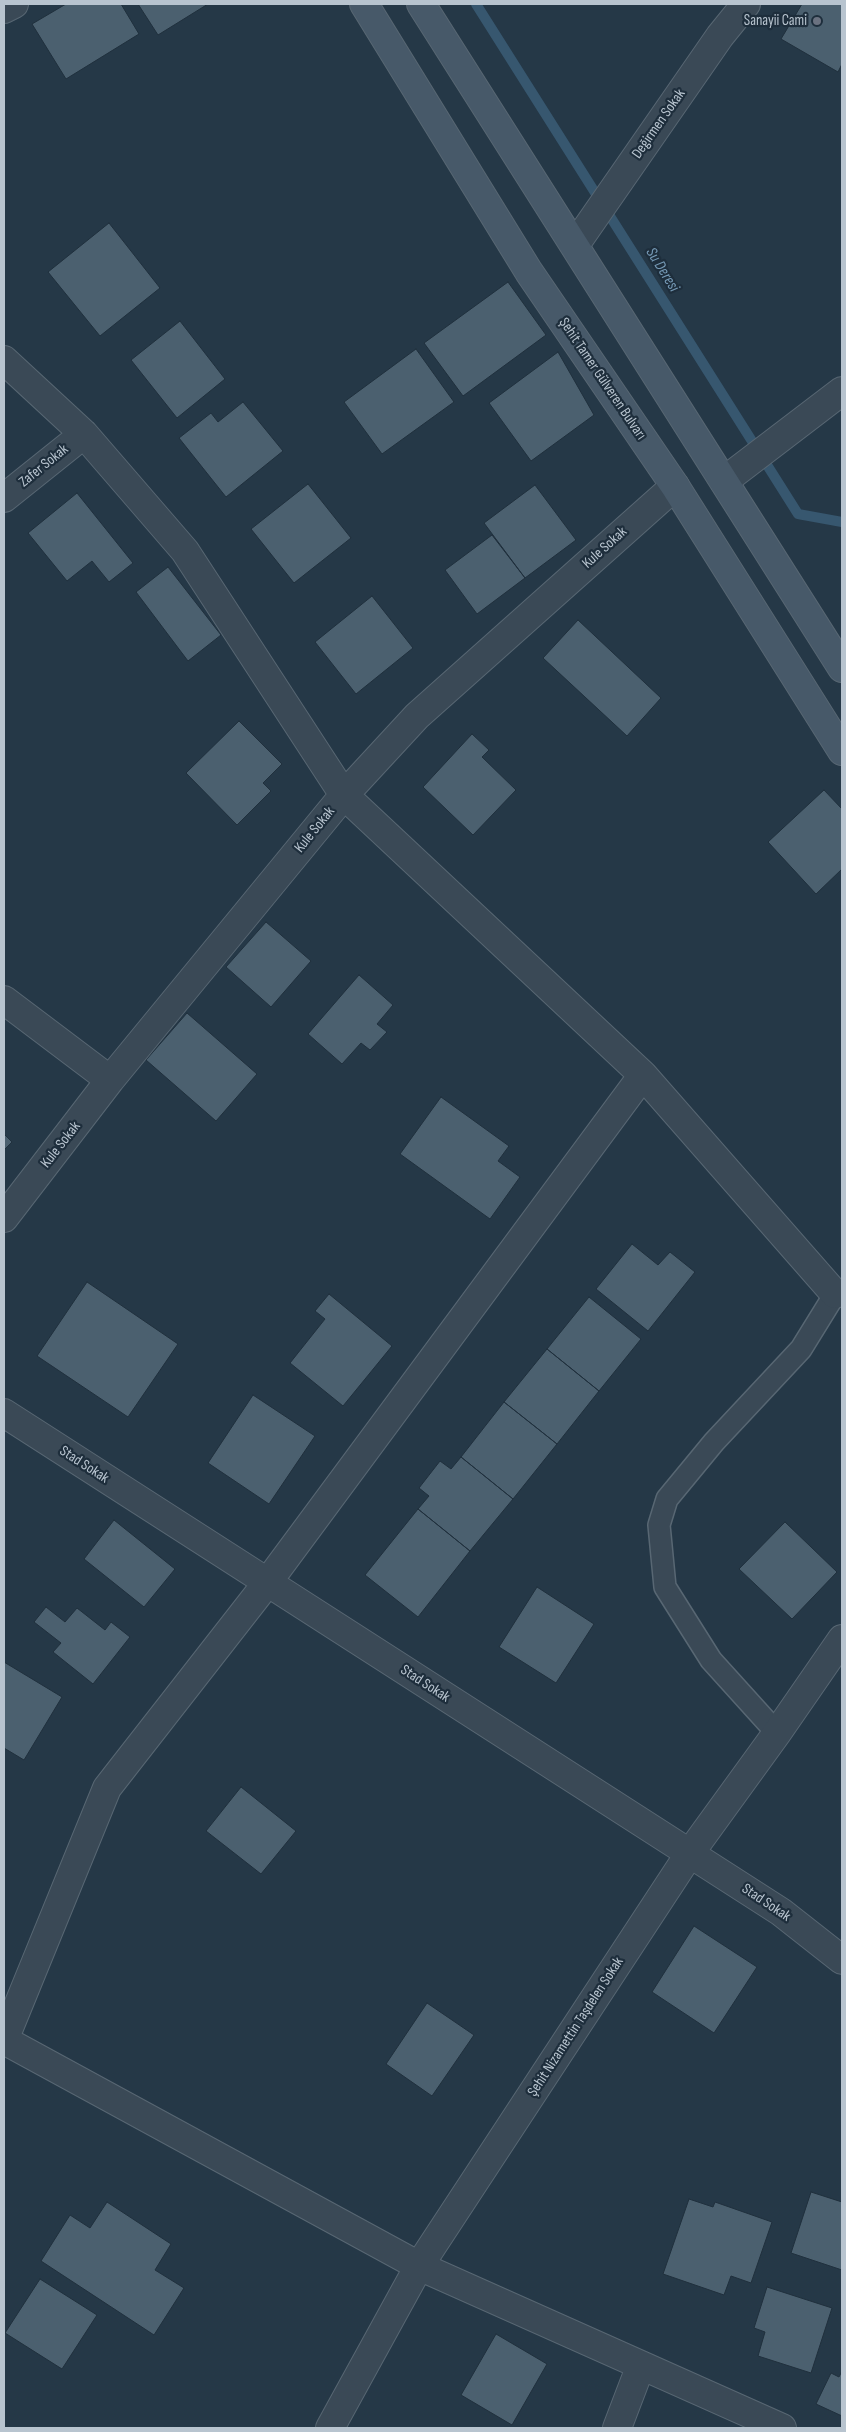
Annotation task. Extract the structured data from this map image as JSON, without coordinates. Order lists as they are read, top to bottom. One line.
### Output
{"streets":{"main road":["Şehit Tamer Gülveren Bulvarı"],"street":["Değirmen Sokak","Zafer Sokak","Kule Sokak","Stad Sokak","Şehit Nizamettin Taşdelen Sokak"]},"crossings":[["Şehit Tamer Gülveren Bulvarı","Kule Sokak"],["Stad Sokak","Şehit Nizamettin Taşdelen Sokak"]],"water":["Su Deresi"],"places":["Sanayii Cami"]}
